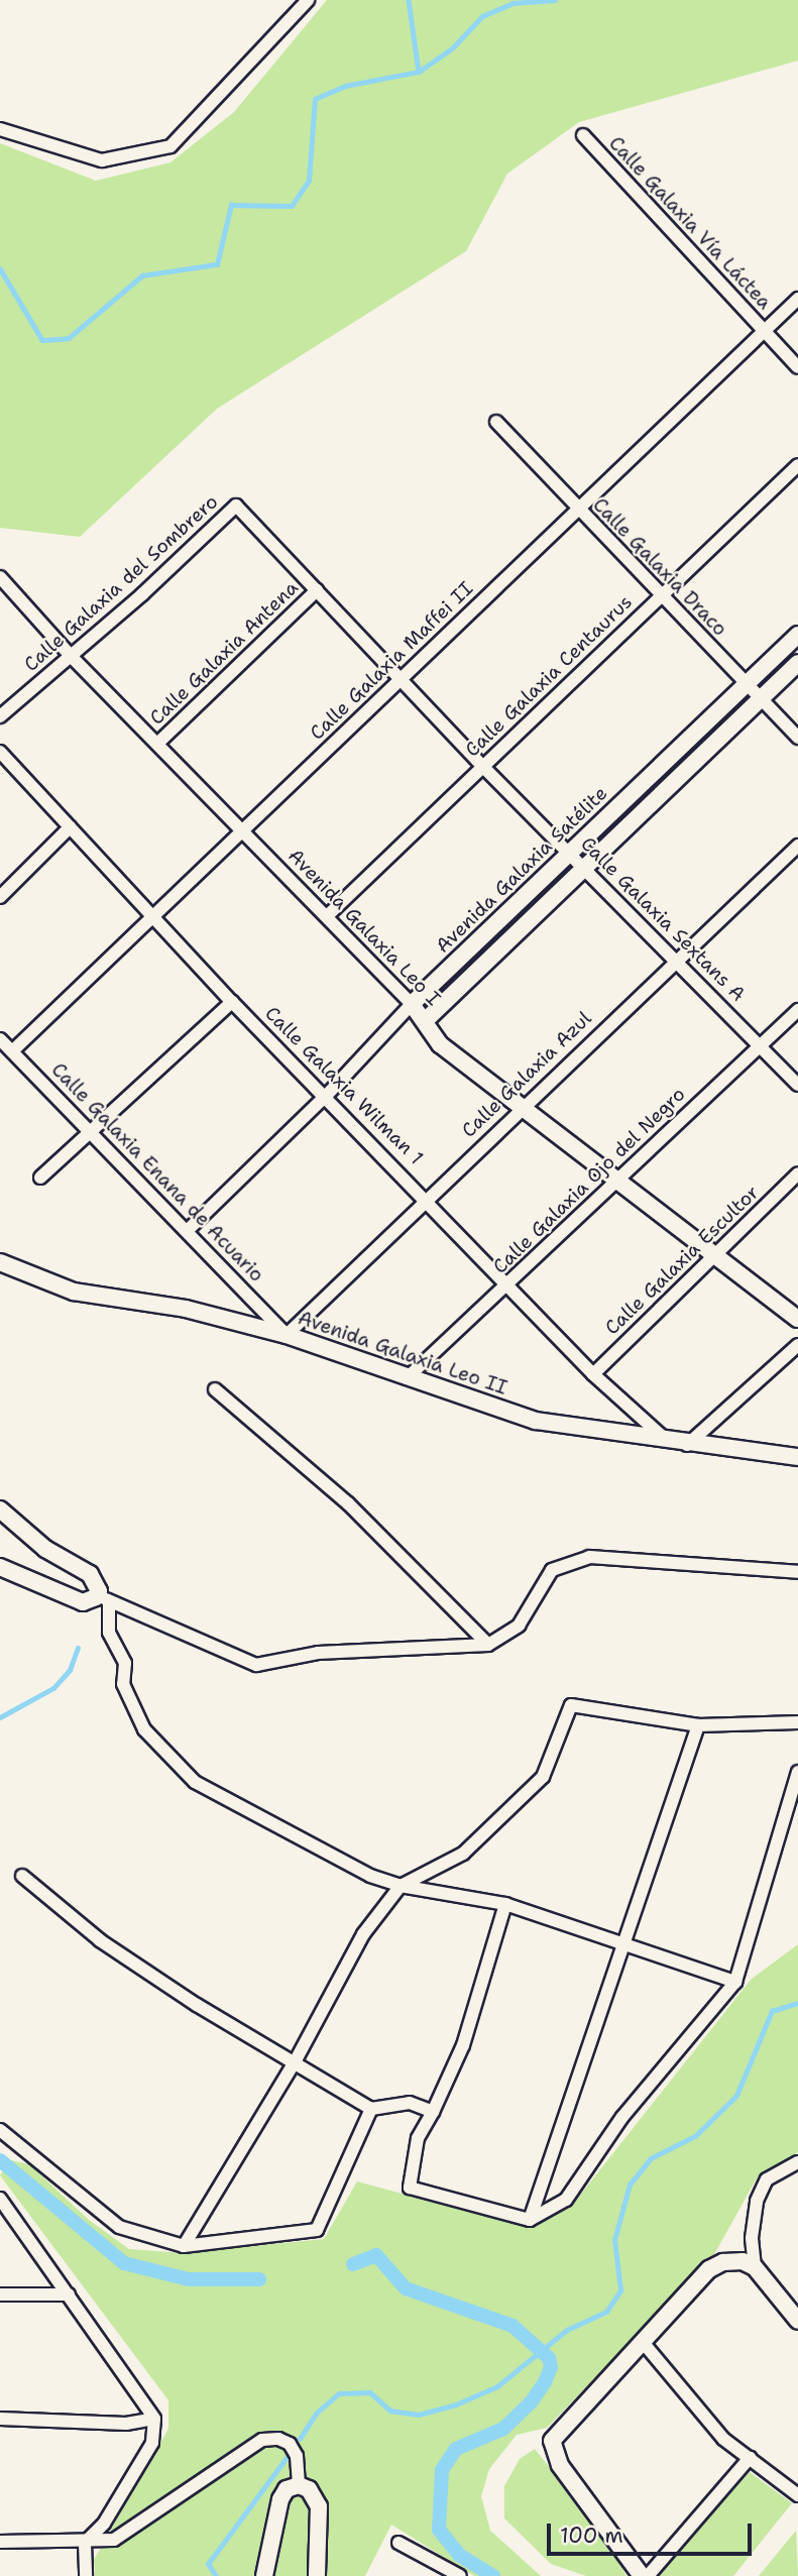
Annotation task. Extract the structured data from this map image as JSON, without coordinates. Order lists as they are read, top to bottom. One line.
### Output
{"streets":{"street":["Calle Galaxia Vía Láctea","Calle Galaxia Draco","Calle Galaxia del Sombrero","Calle Galaxia Antena","Calle Galaxia Maffei II","Calle Galaxia Centaurus","Avenida Galaxia Satélite","Calle Galaxia Sextans A","Avenida Galaxia Leo I","Calle Galaxia Azul","Calle Galaxia Wilman 1","Calle Galaxia Enana de Acuario","Calle Galaxia Ojo del Negro","Calle Galaxia Escultor","Avenida Galaxia Leo II"]},"crossings":[["Calle Galaxia Vía Láctea","Calle Galaxia Maffei II"],["Calle Galaxia Draco","Calle Galaxia Maffei II"],["Calle Galaxia Draco","Calle Galaxia Centaurus"],["Calle Galaxia Draco","Avenida Galaxia Satélite"],["Calle Galaxia del Sombrero","Calle Galaxia Sextans A"],["Calle Galaxia del Sombrero","Avenida Galaxia Leo I"],["Calle Galaxia Antena","Calle Galaxia Sextans A"],["Calle Galaxia Antena","Avenida Galaxia Leo I"],["Calle Galaxia Maffei II","Calle Galaxia Sextans A"],["Calle Galaxia Maffei II","Avenida Galaxia Leo I"],["Calle Galaxia Maffei II","Calle Galaxia Wilman 1"],["Calle Galaxia Maffei II","Calle Galaxia Enana de Acuario"],["Calle Galaxia Centaurus","Calle Galaxia Sextans A"],["Calle Galaxia Centaurus","Avenida Galaxia Leo I"],["Avenida Galaxia Satélite","Calle Galaxia Sextans A"],["Avenida Galaxia Satélite","Avenida Galaxia Leo I"],["Avenida Galaxia Satélite","Calle Galaxia Wilman 1"],["Avenida Galaxia Satélite","Calle Galaxia Enana de Acuario"],["Calle Galaxia Sextans A","Calle Galaxia Azul"],["Calle Galaxia Sextans A","Calle Galaxia Ojo del Negro"],["Avenida Galaxia Leo I","Calle Galaxia Azul"],["Avenida Galaxia Leo I","Calle Galaxia Ojo del Negro"],["Avenida Galaxia Leo I","Calle Galaxia Escultor"],["Calle Galaxia Azul","Calle Galaxia Wilman 1"],["Calle Galaxia Azul","Calle Galaxia Enana de Acuario"],["Calle Galaxia Azul","Avenida Galaxia Leo II"],["Calle Galaxia Wilman 1","Calle Galaxia Ojo del Negro"],["Calle Galaxia Wilman 1","Calle Galaxia Escultor"],["Calle Galaxia Wilman 1","Avenida Galaxia Leo II"],["Calle Galaxia Enana de Acuario","Avenida Galaxia Leo II"],["Calle Galaxia Ojo del Negro","Avenida Galaxia Leo II"]],"scale_bar":"100 m"}
